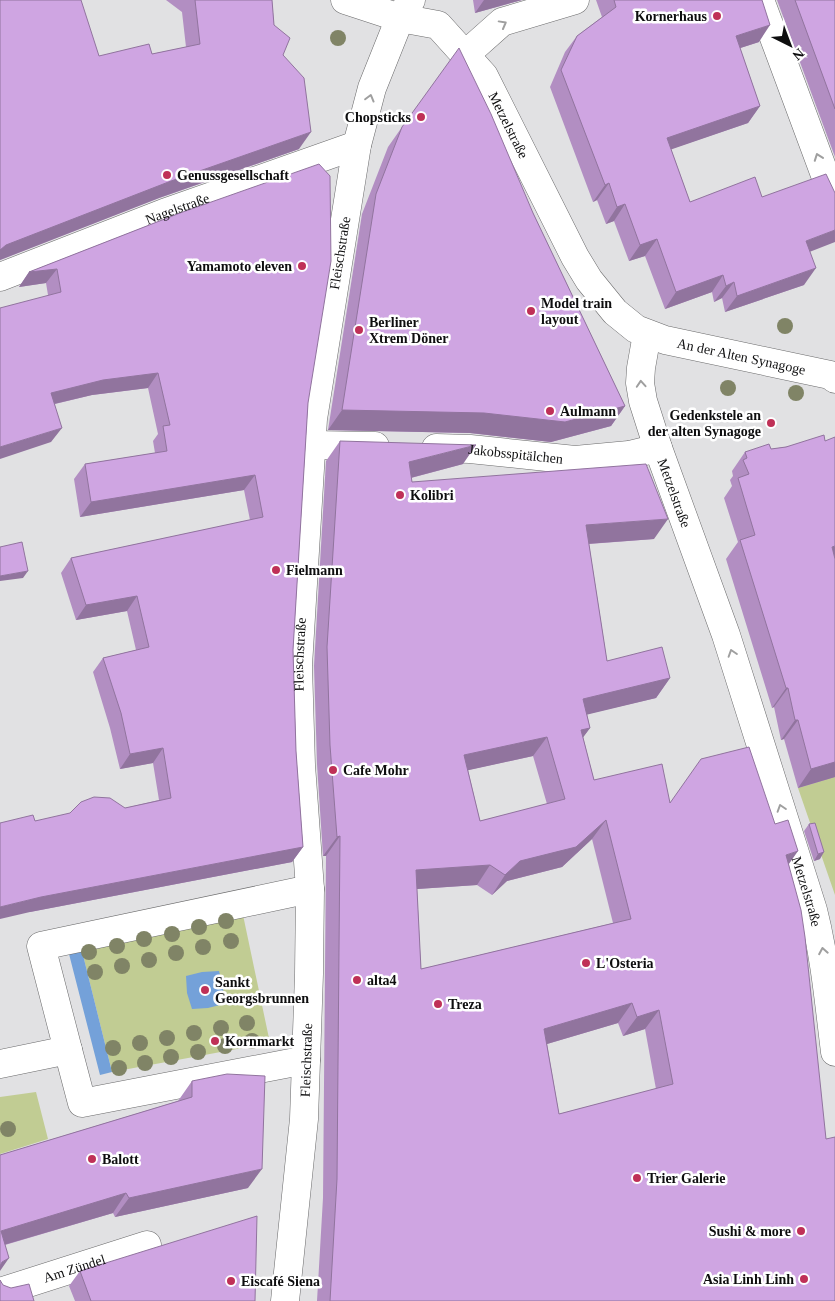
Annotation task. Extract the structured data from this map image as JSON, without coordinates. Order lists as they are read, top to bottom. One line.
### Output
{"streets":{"street":["Metzelstraße","Nagelstraße","Fleischstraße","An der Alten Synagoge","Jakobsspitälchen","Am Zündel"]},"crossings":[["Metzelstraße","Fleischstraße"],["Metzelstraße","An der Alten Synagoge"],["Metzelstraße","Jakobsspitälchen"],["Nagelstraße","Fleischstraße"],["Fleischstraße","Jakobsspitälchen"]],"one_way":["Metzelstraße"],"places":["Kornerhaus","Chopsticks","Genussgesellschaft","Yamamoto eleven","Model train layout","Berliner Xtrem Döner","Aulmann","Gedenkstele an der alten Synagoge","Kolibri","Fielmann","Cafe Mohr","L'Osteria","alta4","Sankt Georgsbrunnen","Treza","Kornmarkt","Balott","Trier Galerie","Sushi & more","Asia Linh Linh","Eiscafé Siena"],"north":"bottom right"}
